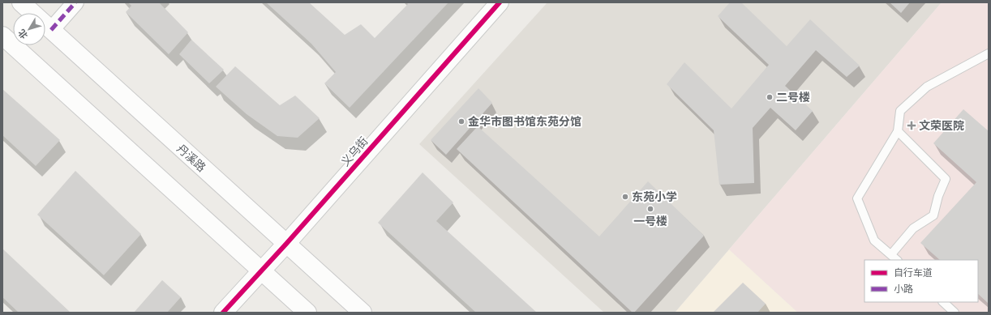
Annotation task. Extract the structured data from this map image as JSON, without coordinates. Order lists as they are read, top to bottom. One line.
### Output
{"streets":{"main road":["义乌街","丹溪路"]},"crossings":[["义乌街","丹溪路"]],"places":{"other":["二号楼","金华市图书馆东苑分馆","东苑小学","一号楼"],"health":["文荣医院"]},"legend":["自行车道","小路"],"north":"bottom left"}
